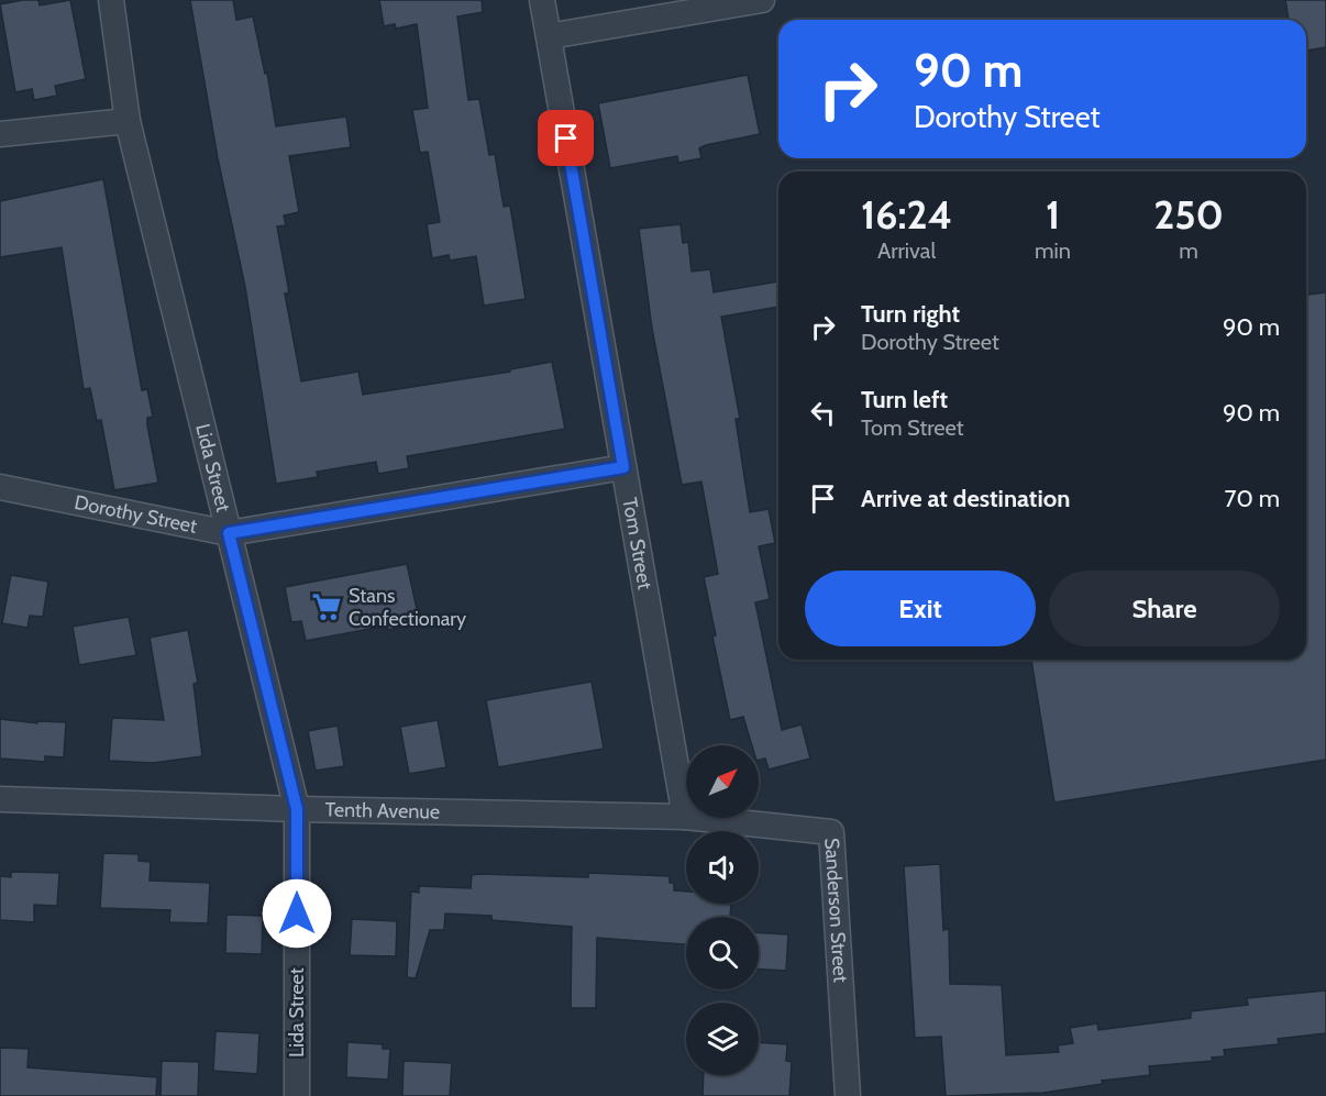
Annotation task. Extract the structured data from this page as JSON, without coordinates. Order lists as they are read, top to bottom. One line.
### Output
{"streets":{"street":["Lida Street","Dorothy Street","Tom Street","Tenth Avenue","Sanderson Street"]},"crossings":[["Lida Street","Dorothy Street"],["Lida Street","Tenth Avenue"],["Dorothy Street","Tom Street"],["Tom Street","Tenth Avenue"],["Tom Street","Sanderson Street"],["Tenth Avenue","Sanderson Street"]],"places":{"supermarket":["Stans Confectionary"]},"north":"top right","page":{"turn":["90 m","Dorothy Street"],"eta":["16:24","Arrival","1","min","250","m"],"list":[{"name":"Turn right","note":"Dorothy Street","value":"90 m"},{"name":"Turn left","note":"Tom Street","value":"90 m"},{"name":"Arrive at destination","value":"70 m"}],"buttons":["Exit","Share"]}}
